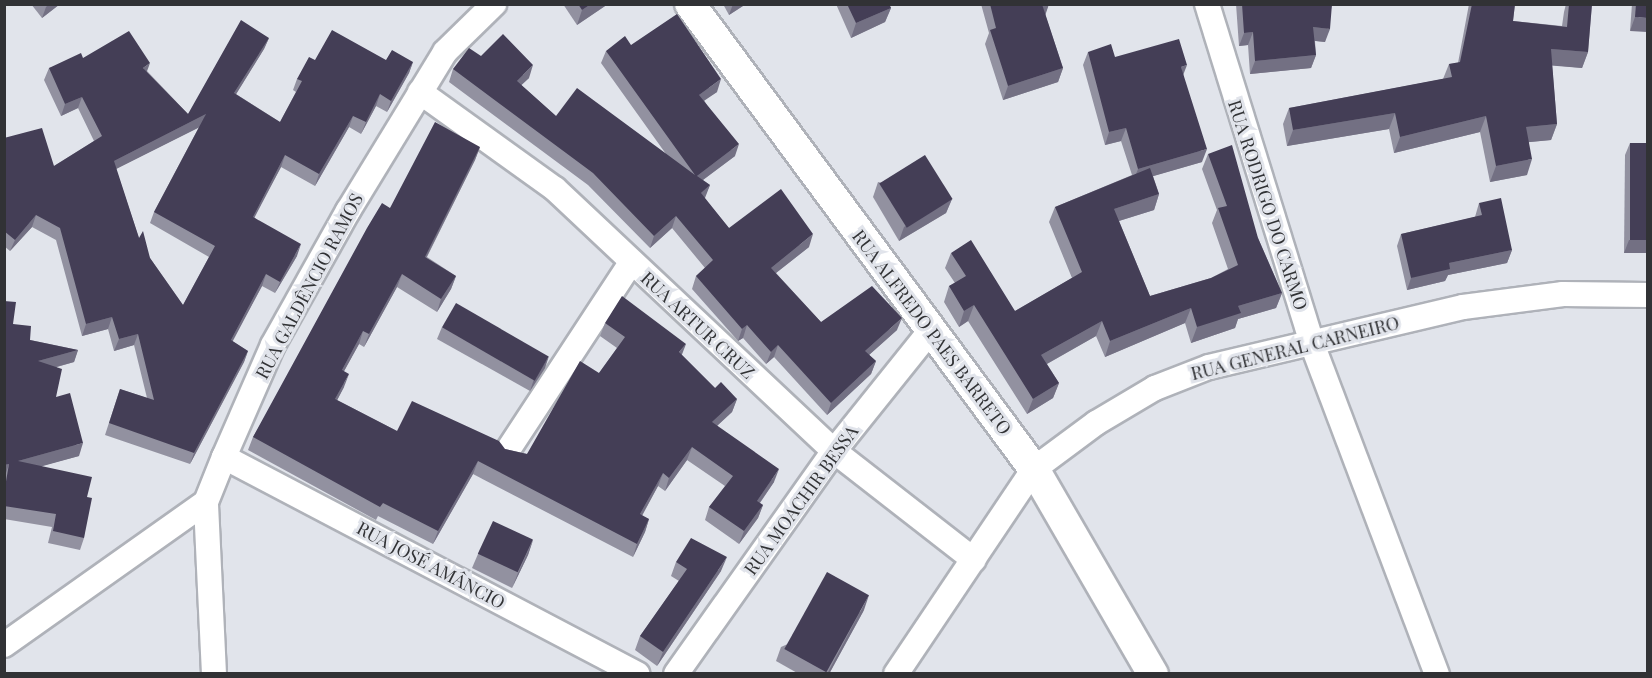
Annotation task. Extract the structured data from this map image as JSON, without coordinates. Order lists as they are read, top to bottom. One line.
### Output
{"streets":{"street":["RUA RODRIGO DO CARMO","RUA GALDÊNCIO RAMOS","RUA ARTUR CRUZ","RUA ALFREDO PAES BARRETO","RUA GENERAL CARNEIRO","RUA MOACHIR BESSA","RUA JOSÉ AMÂNCIO"]},"crossings":[["RUA RODRIGO DO CARMO","RUA GENERAL CARNEIRO"],["RUA GALDÊNCIO RAMOS","RUA ARTUR CRUZ"],["RUA GALDÊNCIO RAMOS","RUA JOSÉ AMÂNCIO"],["RUA ARTUR CRUZ","RUA GENERAL CARNEIRO"],["RUA ARTUR CRUZ","RUA MOACHIR BESSA"],["RUA ALFREDO PAES BARRETO","RUA GENERAL CARNEIRO"],["RUA ALFREDO PAES BARRETO","RUA MOACHIR BESSA"]]}
